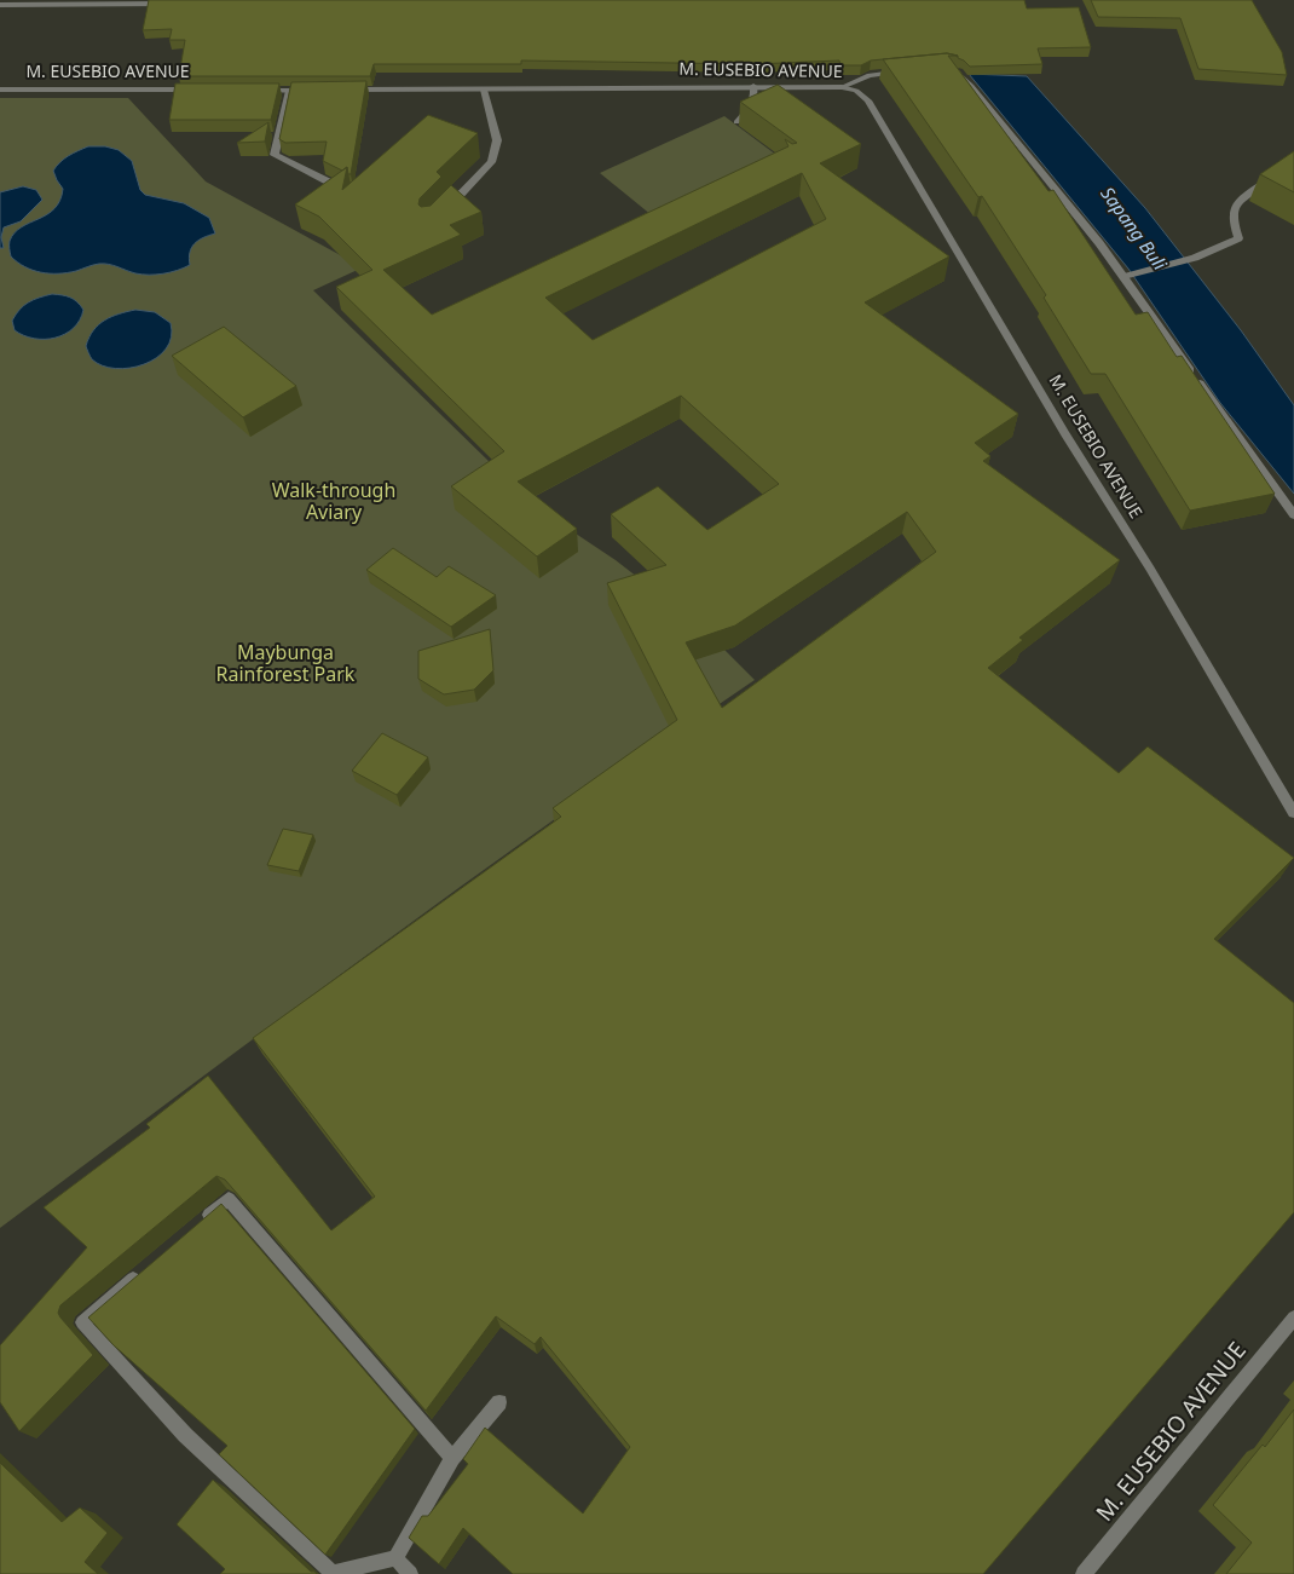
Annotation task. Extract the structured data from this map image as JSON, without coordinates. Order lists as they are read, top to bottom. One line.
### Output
{"streets":{"street":["M. EUSEBIO AVENUE"]},"water":["Sapang Buli"],"parks":["Walk-through Aviary","Maybunga Rainforest Park"]}
